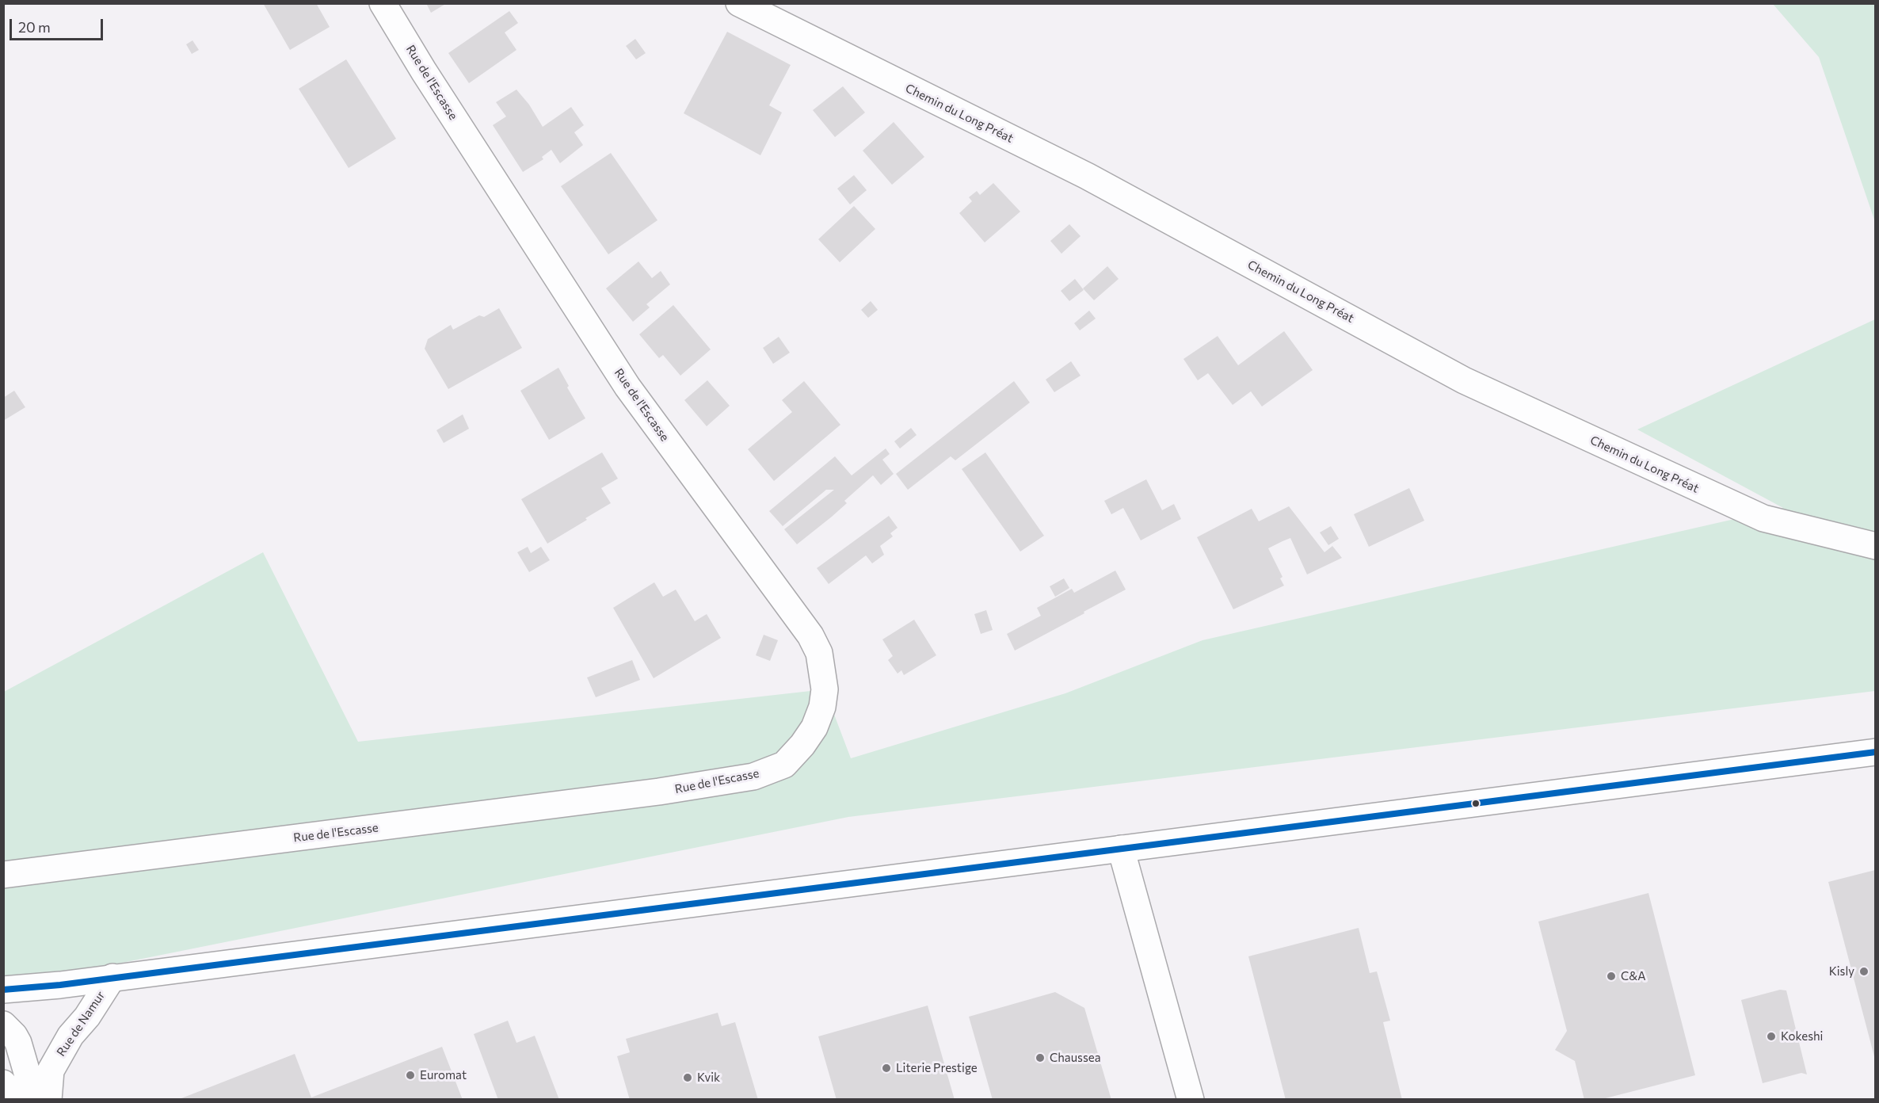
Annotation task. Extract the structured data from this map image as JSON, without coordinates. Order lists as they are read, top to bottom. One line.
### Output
{"streets":{"street":["Rue de l'Escasse","Chemin du Long Préat","Rue de Namur"]},"places":["Kisly","C&A","Kokeshi","Chaussea","Literie Prestige","Euromat","Kvik"],"scale_bar":"20 m"}
